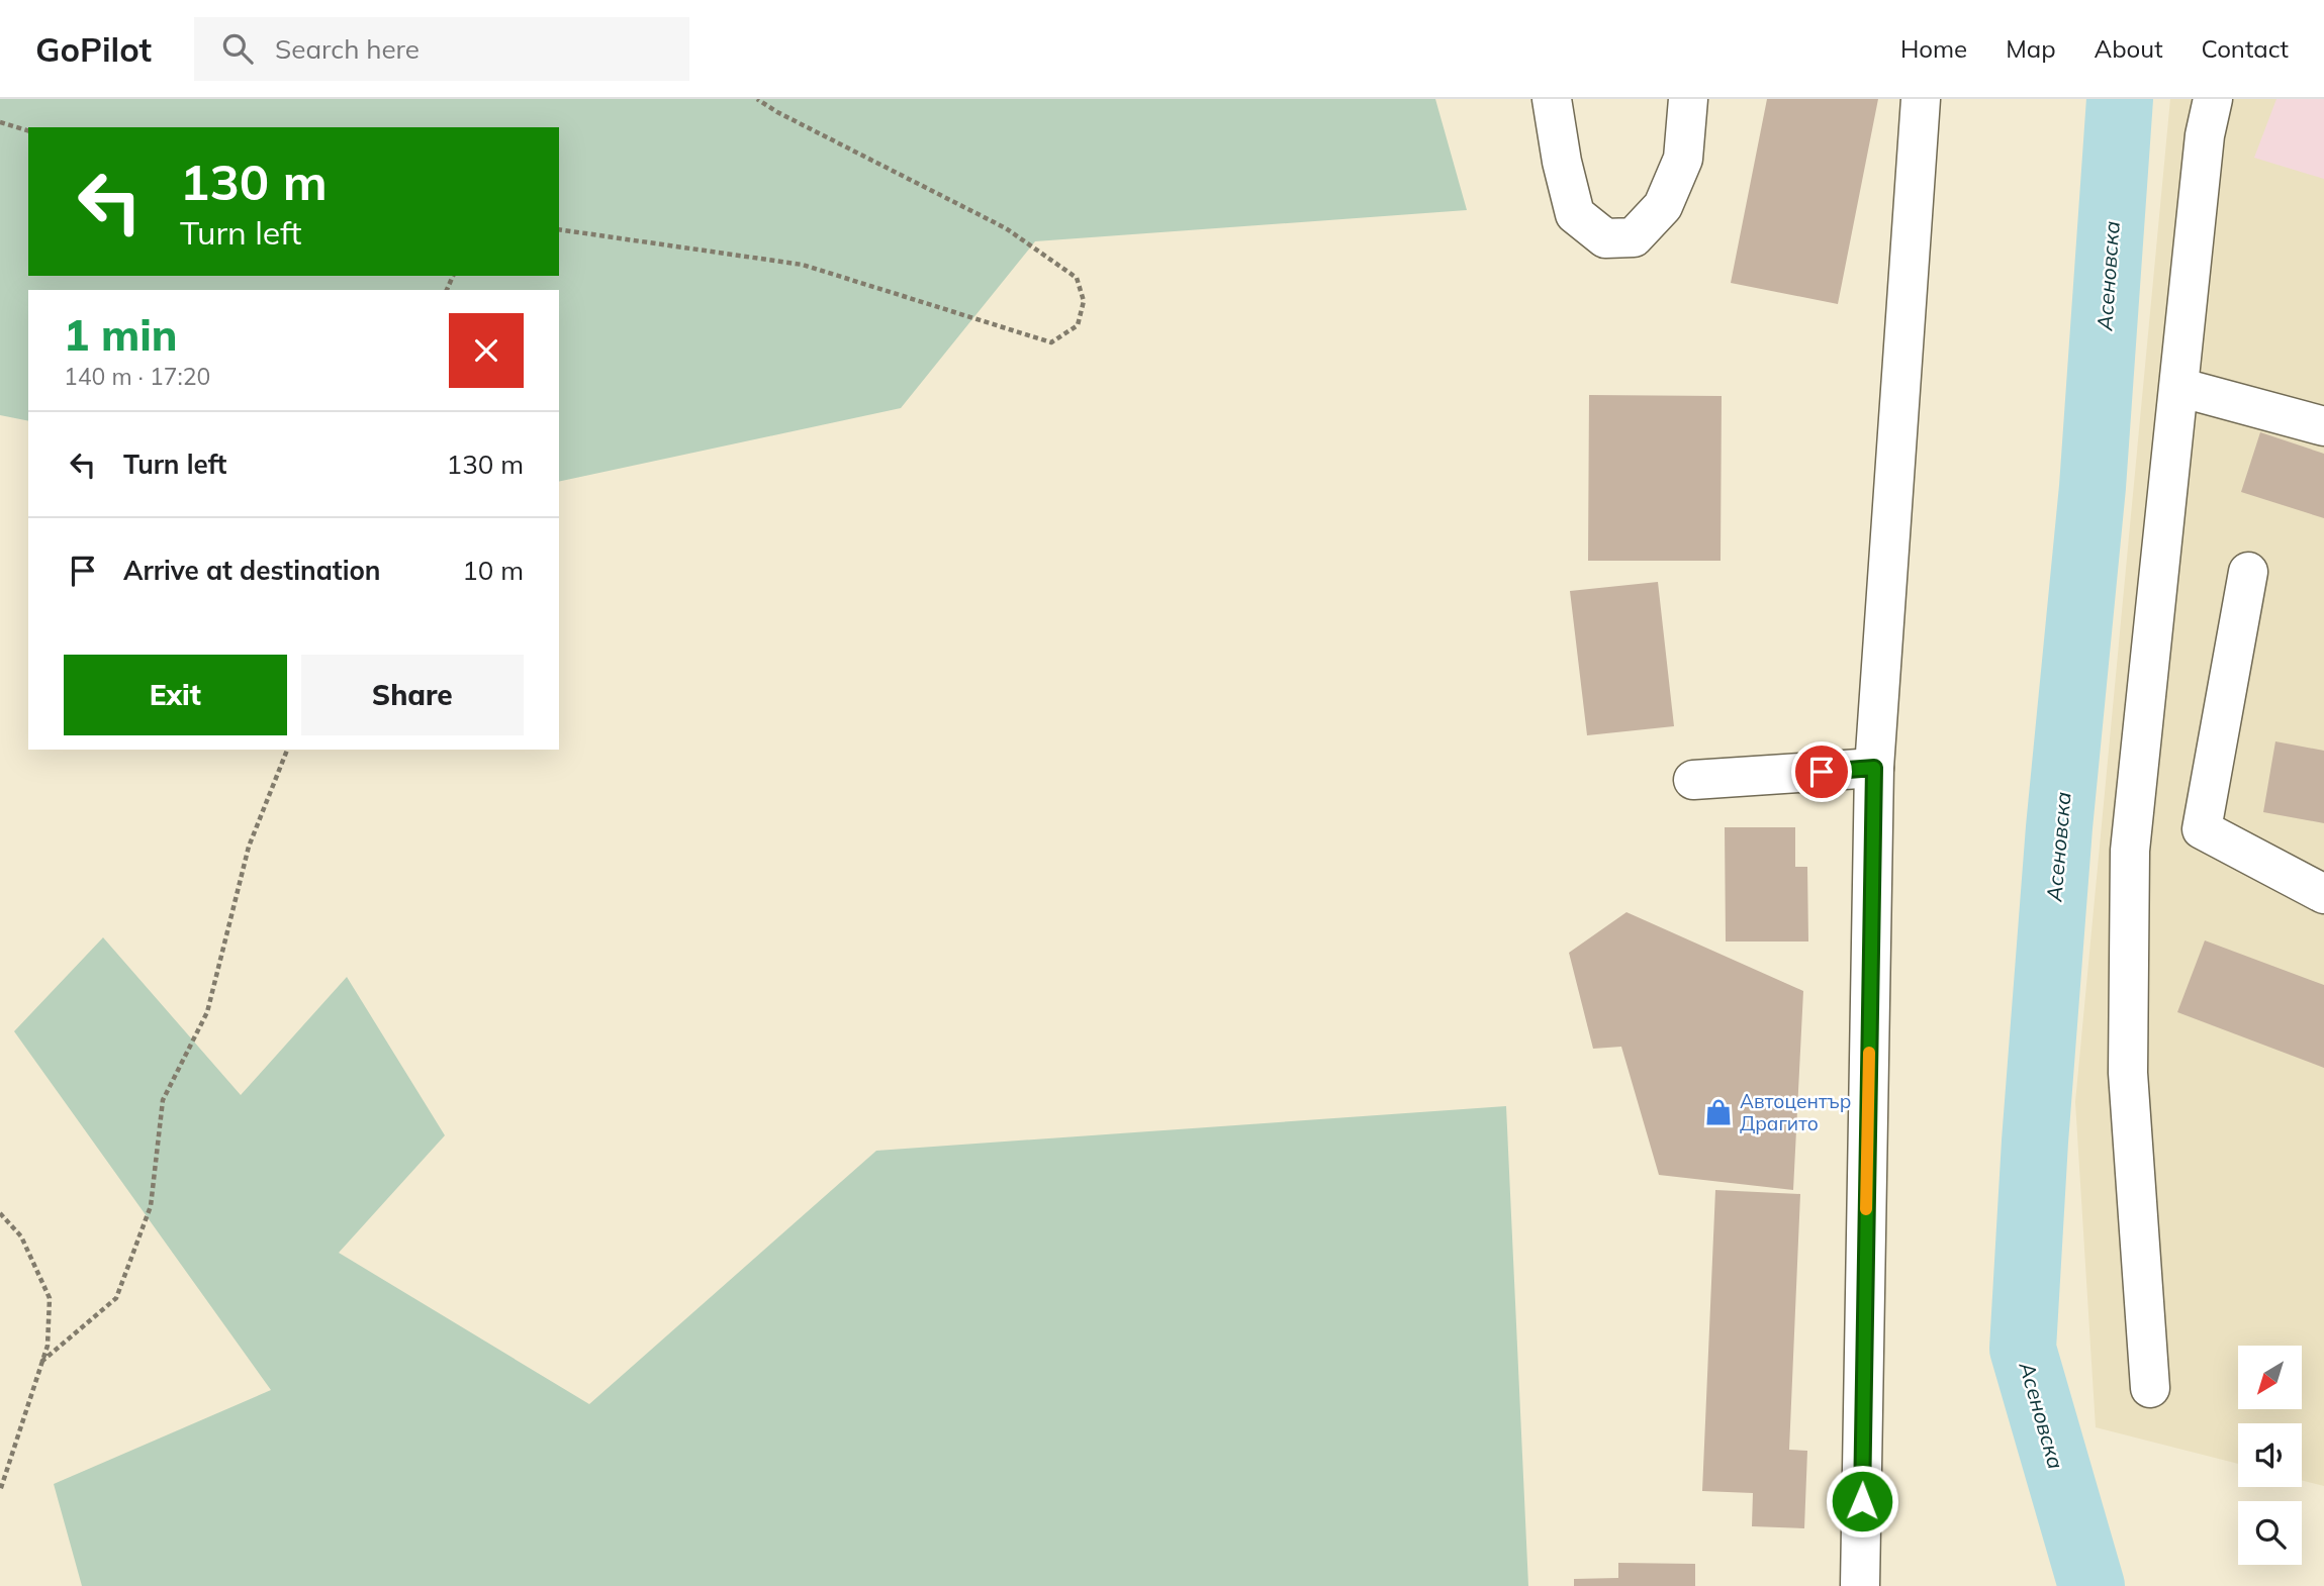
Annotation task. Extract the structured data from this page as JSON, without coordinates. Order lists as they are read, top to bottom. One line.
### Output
{"water":["Асеновска"],"places":{"shop":["Автоцентър Драгито"]},"north":"bottom left","page":{"header":"GoPilot","search":"Search here","nav":["Home","Map","About","Contact"],"turn":["130 m","Turn left"],"heading":["1 min","140 m · 17:20"],"list":[{"name":"Turn left","value":"130 m"},{"name":"Arrive at destination","value":"10 m"}],"buttons":["Exit","Share"]}}
